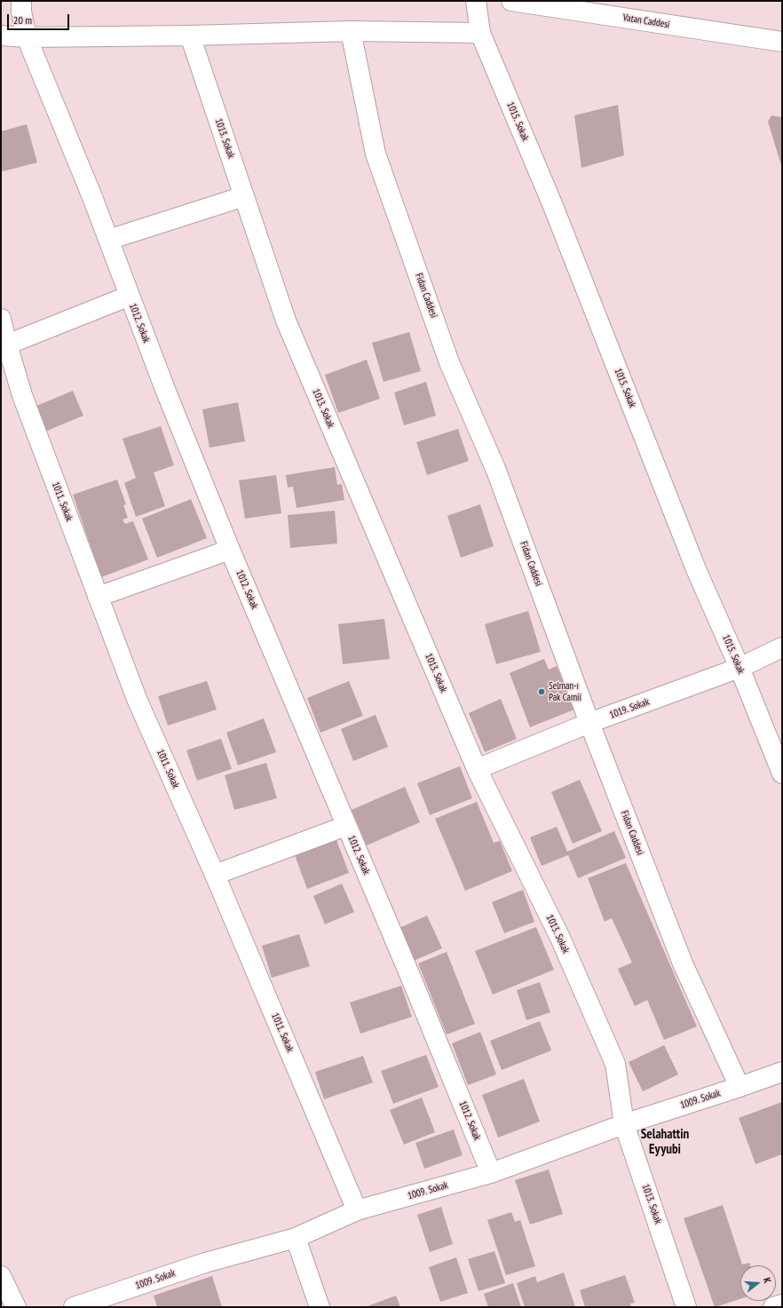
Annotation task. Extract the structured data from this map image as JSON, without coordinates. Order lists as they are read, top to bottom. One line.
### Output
{"streets":{"main road":["Vatan Caddesi","1015. Sokak","1013. Sokak","Fidan Caddesi","1012. Sokak","1011. Sokak","1019. Sokak","1009. Sokak"]},"crossings":[["1015. Sokak","1019. Sokak"],["1013. Sokak","1019. Sokak"],["1013. Sokak","1009. Sokak"],["Fidan Caddesi","1019. Sokak"],["Fidan Caddesi","1009. Sokak"],["1012. Sokak","1009. Sokak"],["1011. Sokak","1009. Sokak"]],"districts":["Selahattin Eyyubi"],"places":["Selman-ı Pak Camii"],"scale_bar":"20 m","north":"right"}
